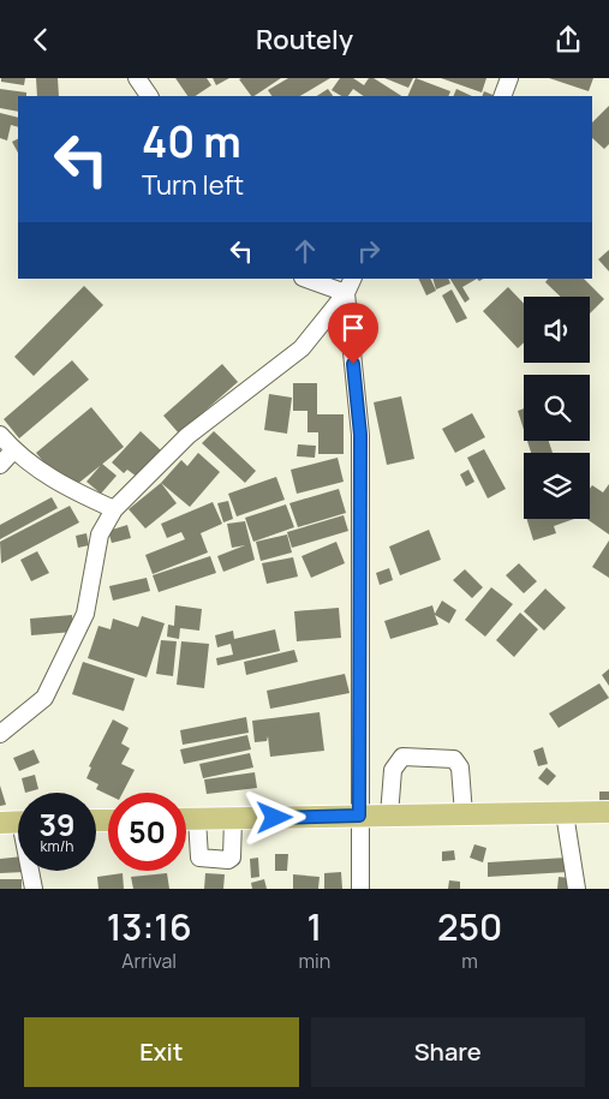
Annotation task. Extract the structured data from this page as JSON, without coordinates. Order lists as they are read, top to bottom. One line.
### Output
{"page":{"header":"Routely","turn":["40 m","Turn left"],"speed":"39 km/h","limit":"50","eta":["13:16","Arrival","1","min","250","m"],"buttons":["Exit","Share"]}}
